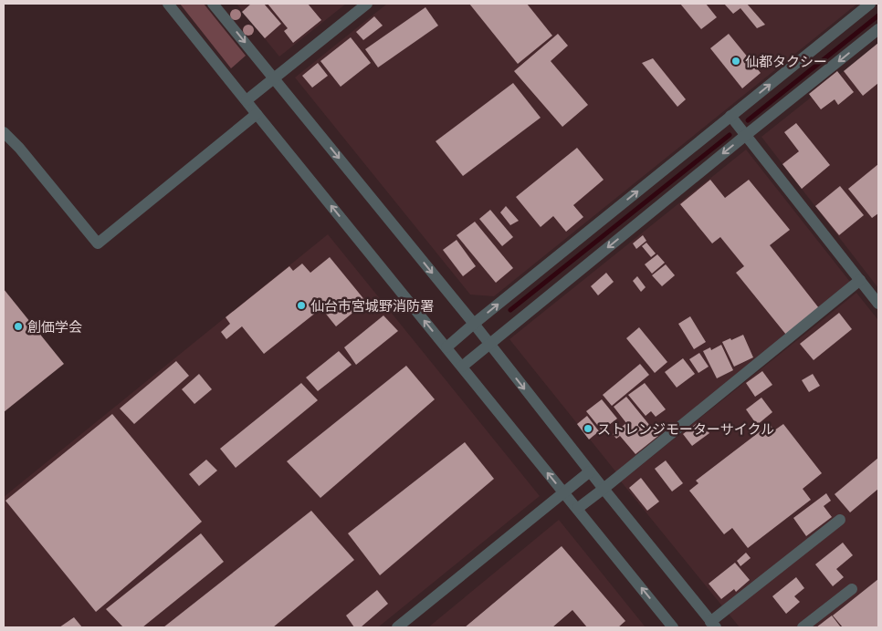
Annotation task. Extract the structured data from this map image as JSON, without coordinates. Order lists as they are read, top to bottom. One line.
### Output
{"places":["仙都タクシー","仙台市宮城野消防署","創価学会","ストレンジモーターサイクル"]}
